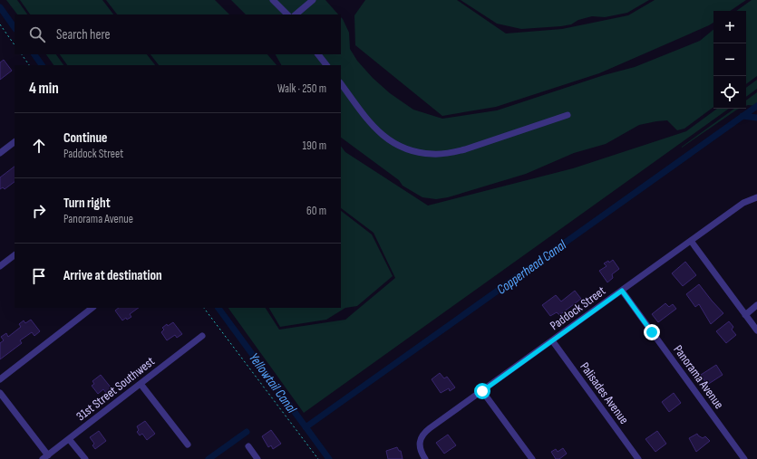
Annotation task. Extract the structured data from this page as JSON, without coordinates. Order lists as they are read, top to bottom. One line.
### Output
{"streets":{"street":["Paddock Street","Panorama Avenue","31st Street Southwest","Palisades Avenue"]},"crossings":[["Paddock Street","Panorama Avenue"],["Paddock Street","Palisades Avenue"]],"water":["Copperhead Canal","Yellowtail Canal"],"page":{"map_buttons":["+","−"],"search":"Search here","heading":["4 min","Walk · 250 m"],"list":[["Continue","Paddock Street","190 m"],["Turn right","Panorama Avenue","60 m"],"Arrive at destination"]}}
